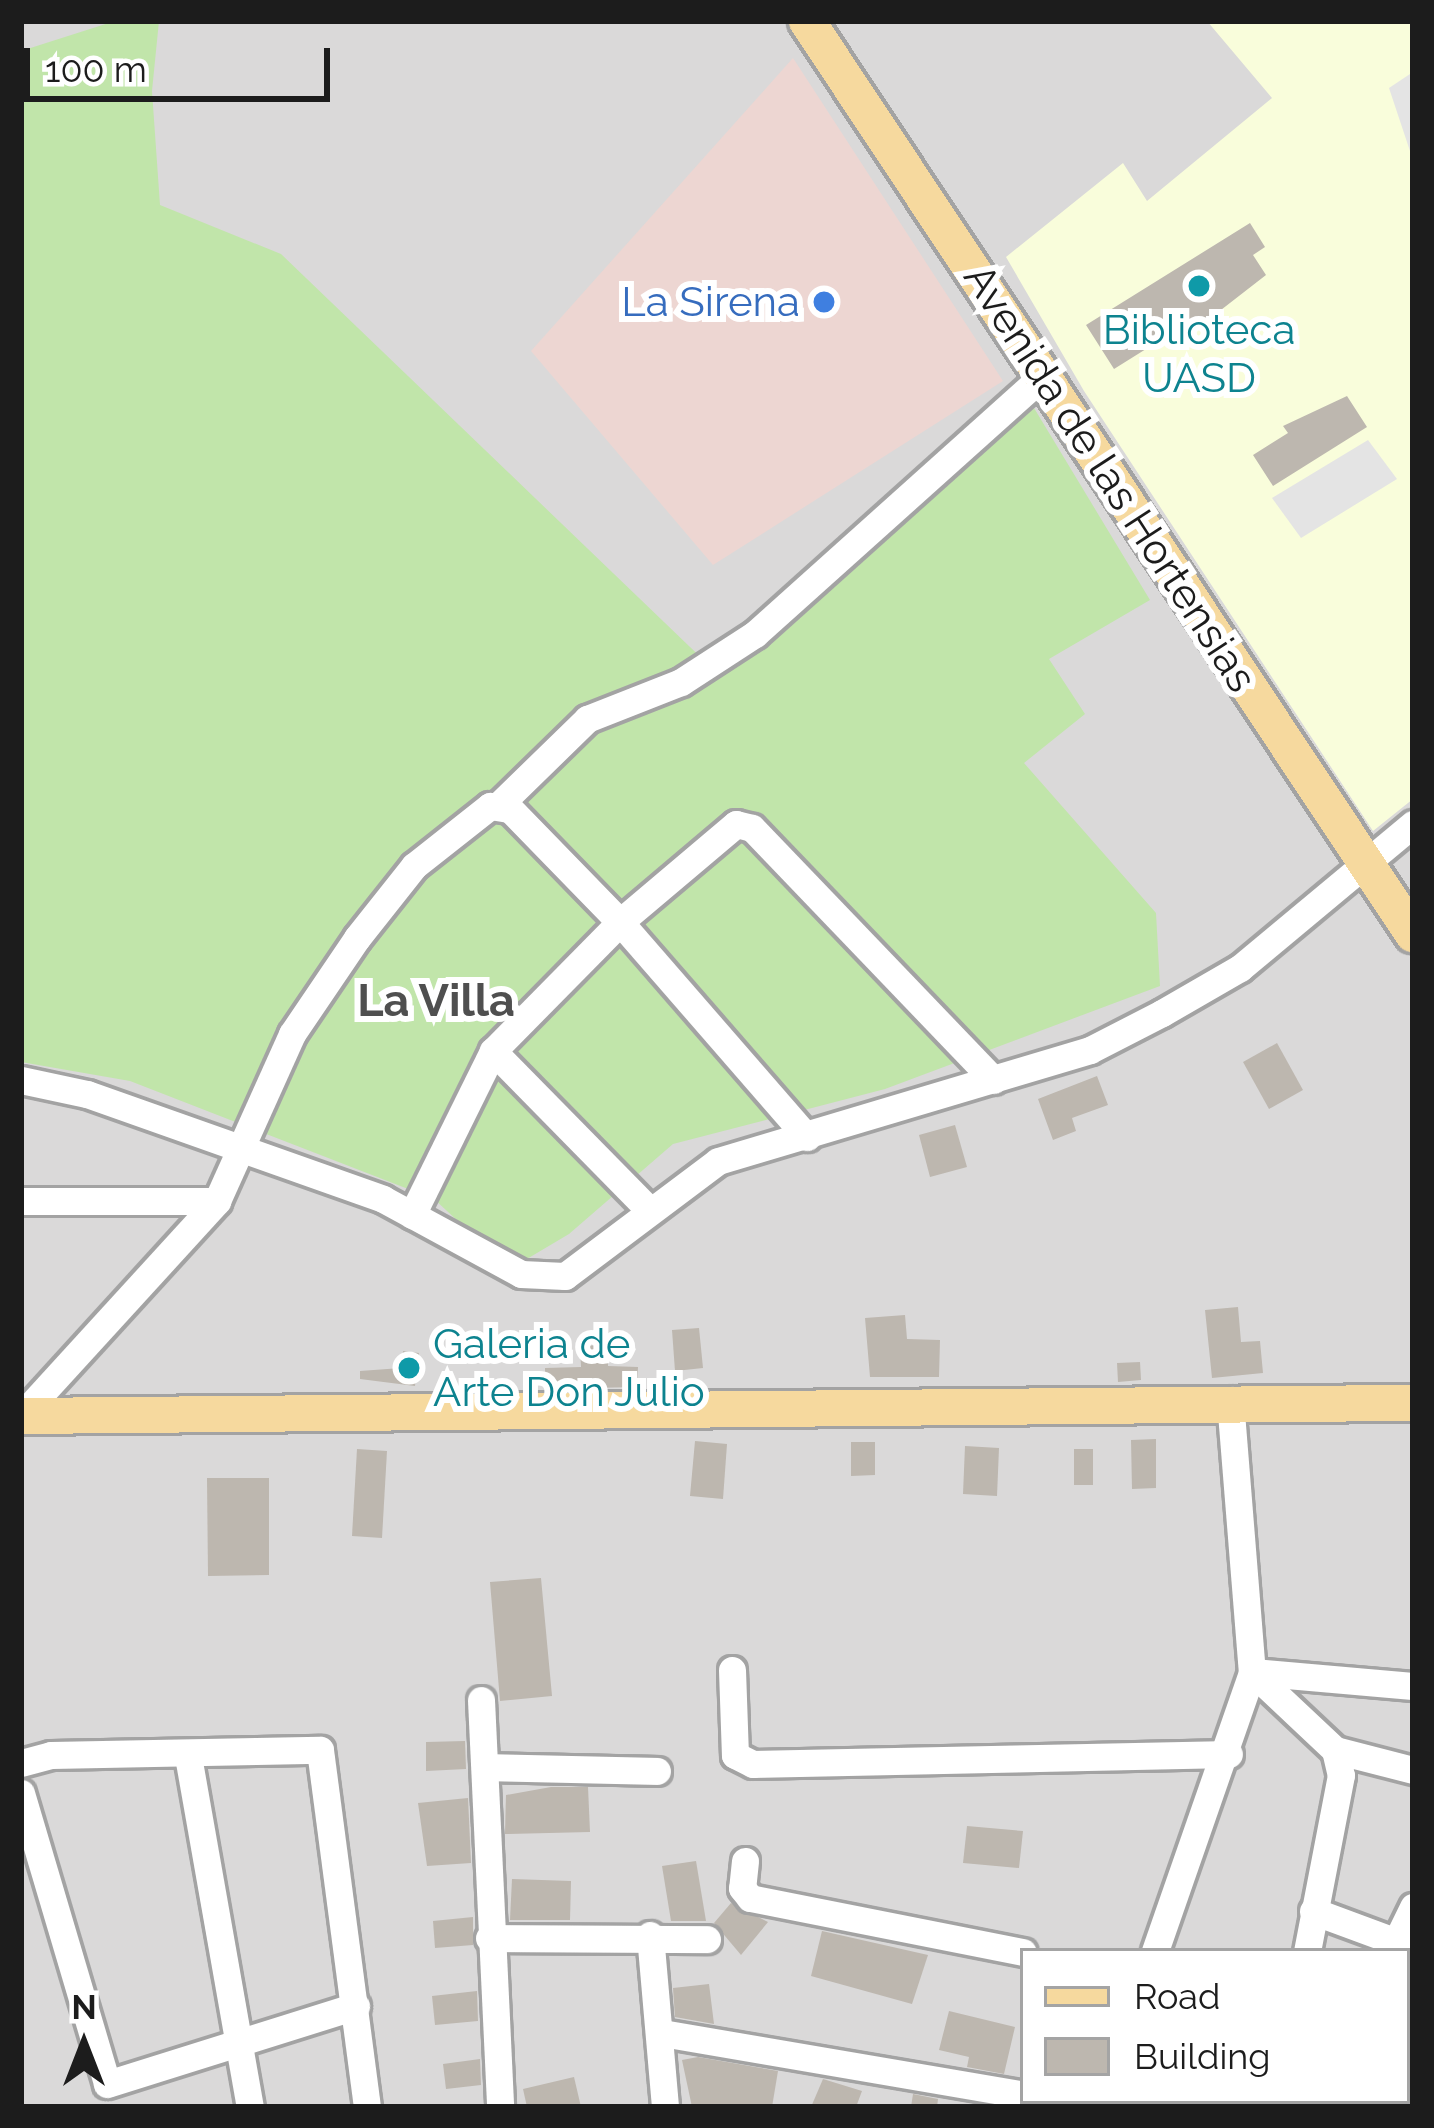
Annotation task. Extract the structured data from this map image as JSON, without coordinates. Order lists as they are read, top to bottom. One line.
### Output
{"streets":{"main road":["Avenida de las Hortensias"]},"districts":["La Villa"],"places":["Biblioteca UASD","La Sirena","Galeria de Arte Don Julio"],"legend":["Road","Building"],"scale_bar":"100 m","north":"top"}
